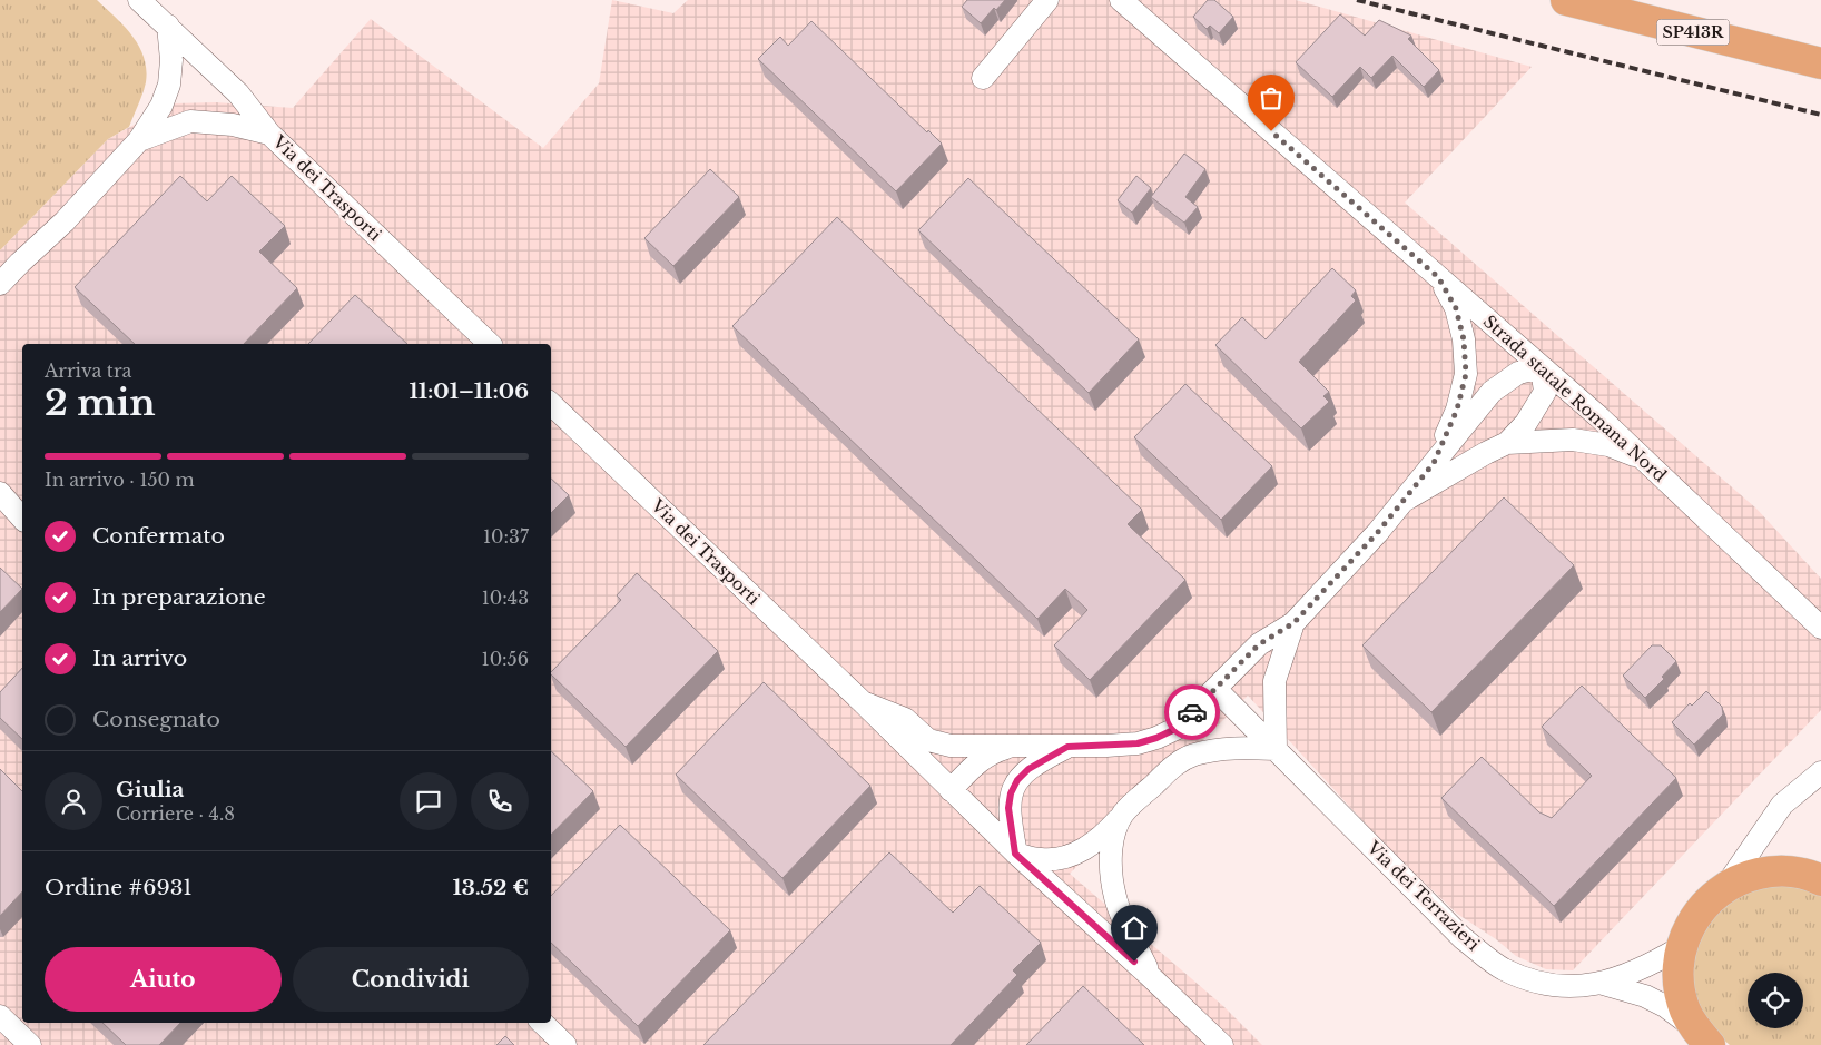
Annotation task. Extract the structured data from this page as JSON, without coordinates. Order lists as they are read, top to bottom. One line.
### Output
{"streets":{"main road":["SP413R"],"street":["Via dei Trasporti","Strada statale Romana Nord","Via dei Terrazieri"]},"crossings":[["Via dei Trasporti","Strada statale Romana Nord"],["Via dei Trasporti","Via dei Terrazieri"]],"page":{"heading":["2 min","Arriva tra","11:01–11:06"],"panel":["Giulia","Corriere · 4.8","Ordine #6931","13.52 €"],"bar":"In arrivo · 150 m","list":[["Confermato","10:37"],["In preparazione","10:43"],["In arrivo","10:56"],"Consegnato"],"buttons":["Aiuto","Condividi"]}}
